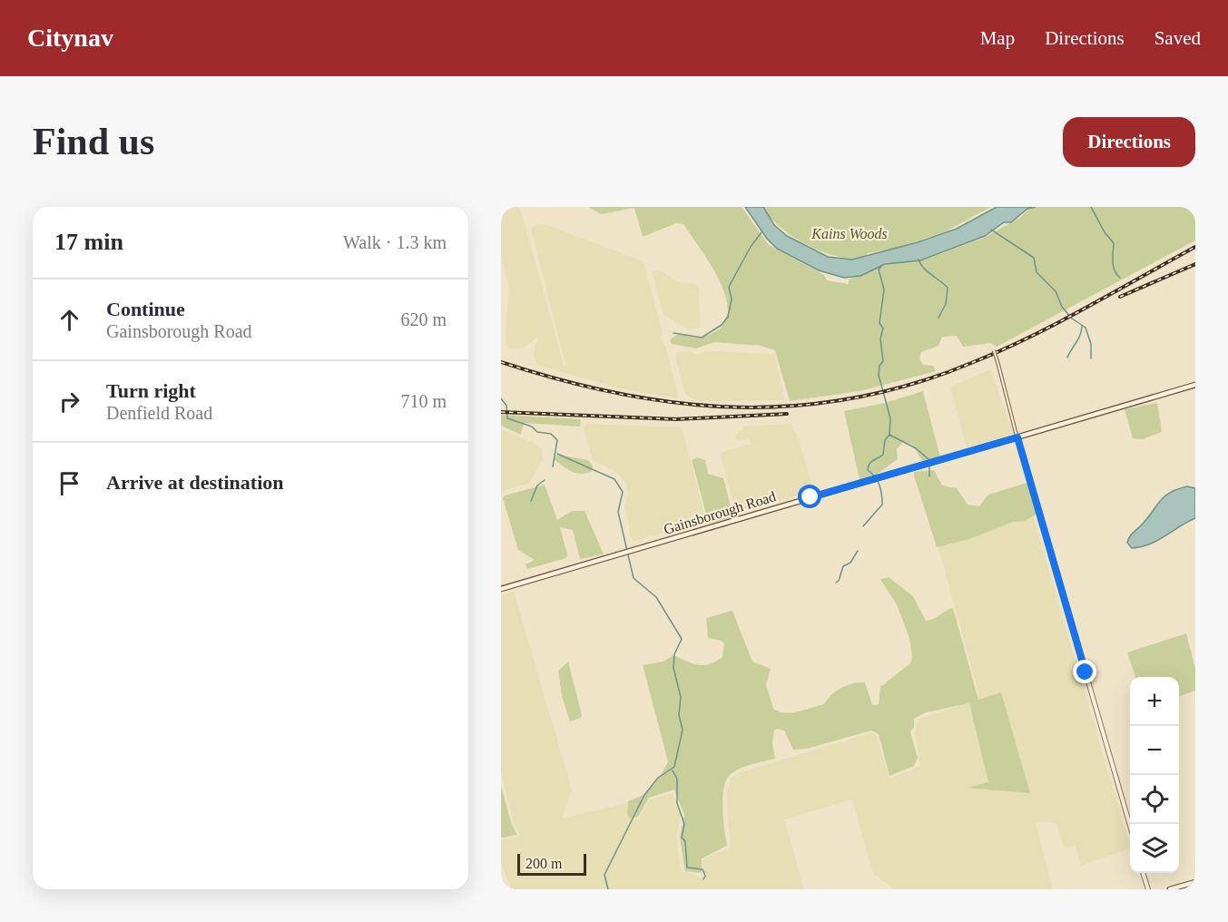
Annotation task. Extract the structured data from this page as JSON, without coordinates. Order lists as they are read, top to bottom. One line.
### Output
{"streets":{"main road":["Gainsborough Road"]},"parks":["Kains Woods"],"scale_bar":"200 m","page":{"header":"Citynav","nav":["Map","Directions","Saved"],"buttons":"Directions","title":"Find us","heading":["17 min","Walk · 1.3 km"],"list":[["Continue","Gainsborough Road","620 m"],["Turn right","Denfield Road","710 m"],"Arrive at destination"],"map_buttons":["+","−"],"scale":"200 m"}}
